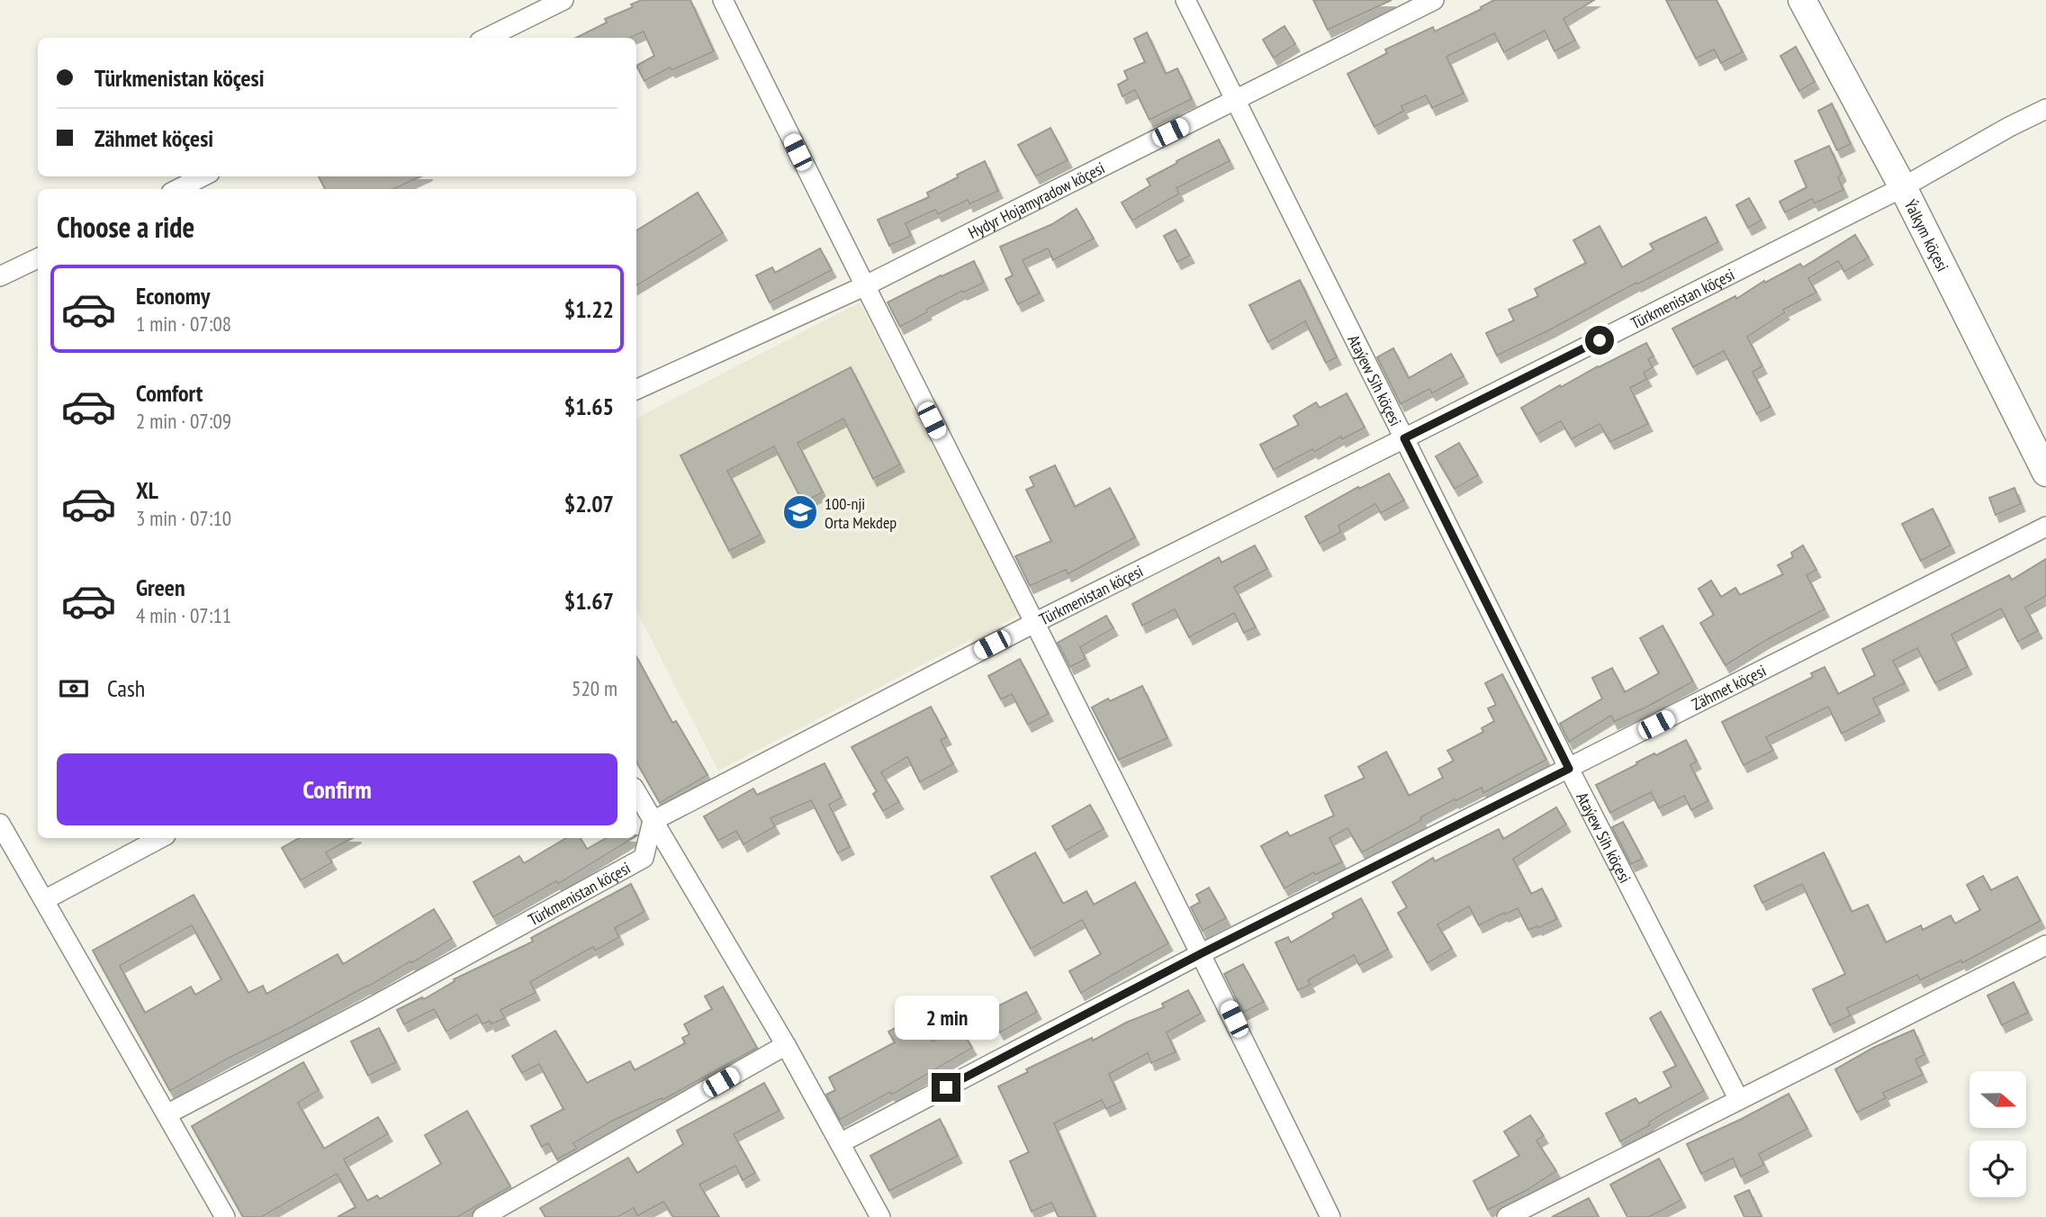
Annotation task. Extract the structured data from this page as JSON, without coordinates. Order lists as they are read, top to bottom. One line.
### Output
{"streets":{"main road":["Ýalkym köçesi"],"street":["Hydyr Hojamyradow köçesi","Türkmenistan köçesi","Ataýew Sih köçesi","Zähmet köçesi"]},"crossings":[["Hydyr Hojamyradow köçesi","Ataýew Sih köçesi"],["Ýalkym köçesi","Türkmenistan köçesi"],["Türkmenistan köçesi","Ataýew Sih köçesi"],["Ataýew Sih köçesi","Zähmet köçesi"]],"places":{"school or university":["100-nji Orta Mekdep"]},"north":"right","page":{"banner":["Türkmenistan köçesi","Zähmet köçesi"],"heading":"Choose a ride","list":[{"name":"Economy","note":"1 min · 07:08","value":"$1.22"},{"name":"Comfort","note":"2 min · 07:09","value":"$1.65"},{"name":"XL","note":"3 min · 07:10","value":"$2.07"},{"name":"Green","note":"4 min · 07:11","value":"$1.67"}],"pay":["Cash","520 m"],"buttons":"Confirm","bubble":"2 min"}}
